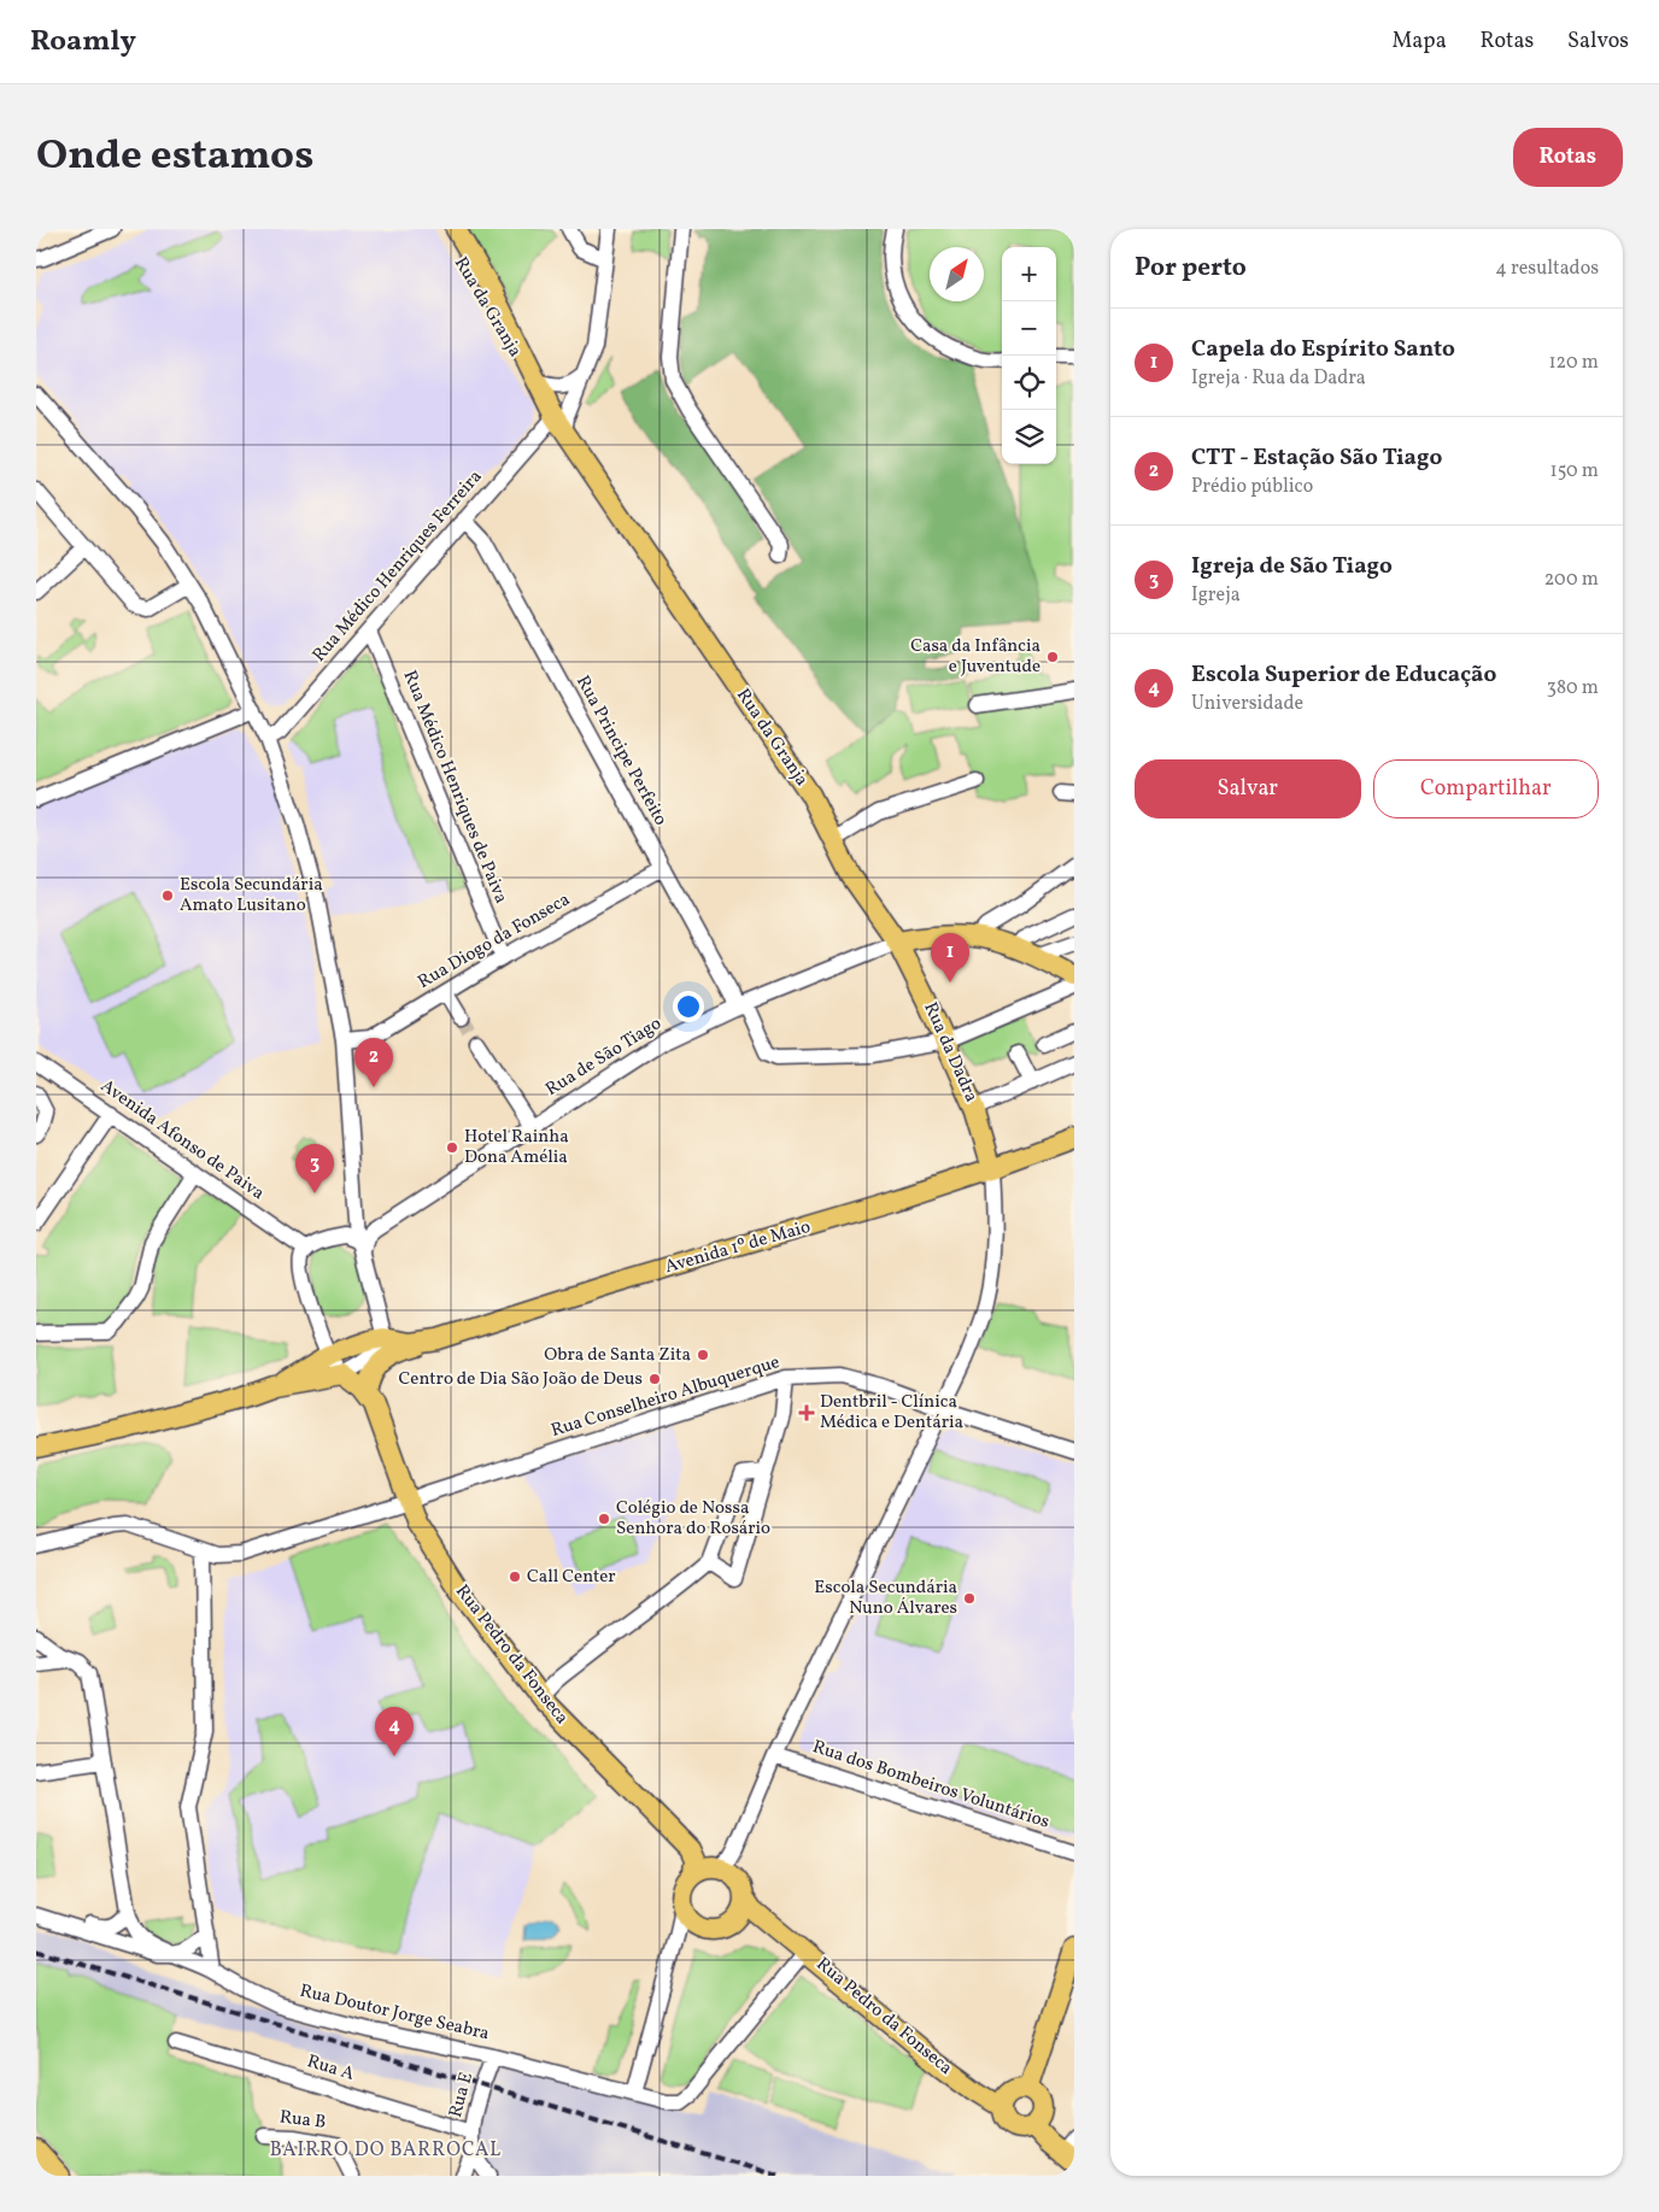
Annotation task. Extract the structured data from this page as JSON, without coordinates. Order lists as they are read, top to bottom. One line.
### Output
{"streets":{"main road":["Rua da Granja","Rua da Dadra","Avenida 1º de Maio","Rua Pedro da Fonseca"],"street":["Rua Médico Henriques Ferreira","Rua Principe Perfeito","Rua Médico Henriques de Paiva","Rua Diogo da Fonseca","Rua de São Tiago","Avenida Afonso de Paiva","Rua Conselheiro Albuquerque","Rua dos Bombeiros Voluntários","Rua Doutor Jorge Seabra","Rua A","Rua E","Rua B"]},"crossings":[["Rua da Granja","Rua Médico Henriques Ferreira"],["Rua da Granja","Rua da Dadra"],["Rua da Granja","Rua de São Tiago"],["Rua Médico Henriques Ferreira","Rua Principe Perfeito"],["Rua Médico Henriques Ferreira","Rua Médico Henriques de Paiva"],["Rua Principe Perfeito","Rua Diogo da Fonseca"],["Rua Principe Perfeito","Rua da Dadra"],["Rua Principe Perfeito","Rua de São Tiago"],["Rua Médico Henriques de Paiva","Rua Diogo da Fonseca"],["Rua da Dadra","Rua de São Tiago"],["Rua da Dadra","Avenida 1º de Maio"],["Rua Conselheiro Albuquerque","Rua Pedro da Fonseca"],["Rua Pedro da Fonseca","Rua Doutor Jorge Seabra"],["Rua Doutor Jorge Seabra","Rua E"],["Rua A","Rua E"]],"districts":["BAIRRO DO BARROCAL"],"places":{"other":["Casa da Infância e Juventude","Escola Secundária Amato Lusitano","Hotel Rainha Dona Amélia","Obra de Santa Zita","Centro de Dia São João de Deus","Colégio de Nossa Senhora do Rosário","Call Center","Escola Secundária Nuno Álvares"],"health":["Dentbril - Clínica Médica e Dentária"]},"north":"top right","page":{"header":"Roamly","nav":["Mapa","Rotas","Salvos"],"title":"Onde estamos","buttons":["Rotas",["Salvar","Compartilhar"]],"heading":["Por perto","4 resultados"],"map_buttons":["+","−"],"list":[{"mark":"1","name":"Capela do Espírito Santo","note":"Igreja · Rua da Dadra","value":"120 m"},{"mark":"2","name":"CTT - Estação São Tiago","note":"Prédio público","value":"150 m"},{"mark":"3","name":"Igreja de São Tiago","note":"Igreja","value":"200 m"},{"mark":"4","name":"Escola Superior de Educação","note":"Universidade","value":"380 m"}],"pins":["1","2","3","4"]}}
